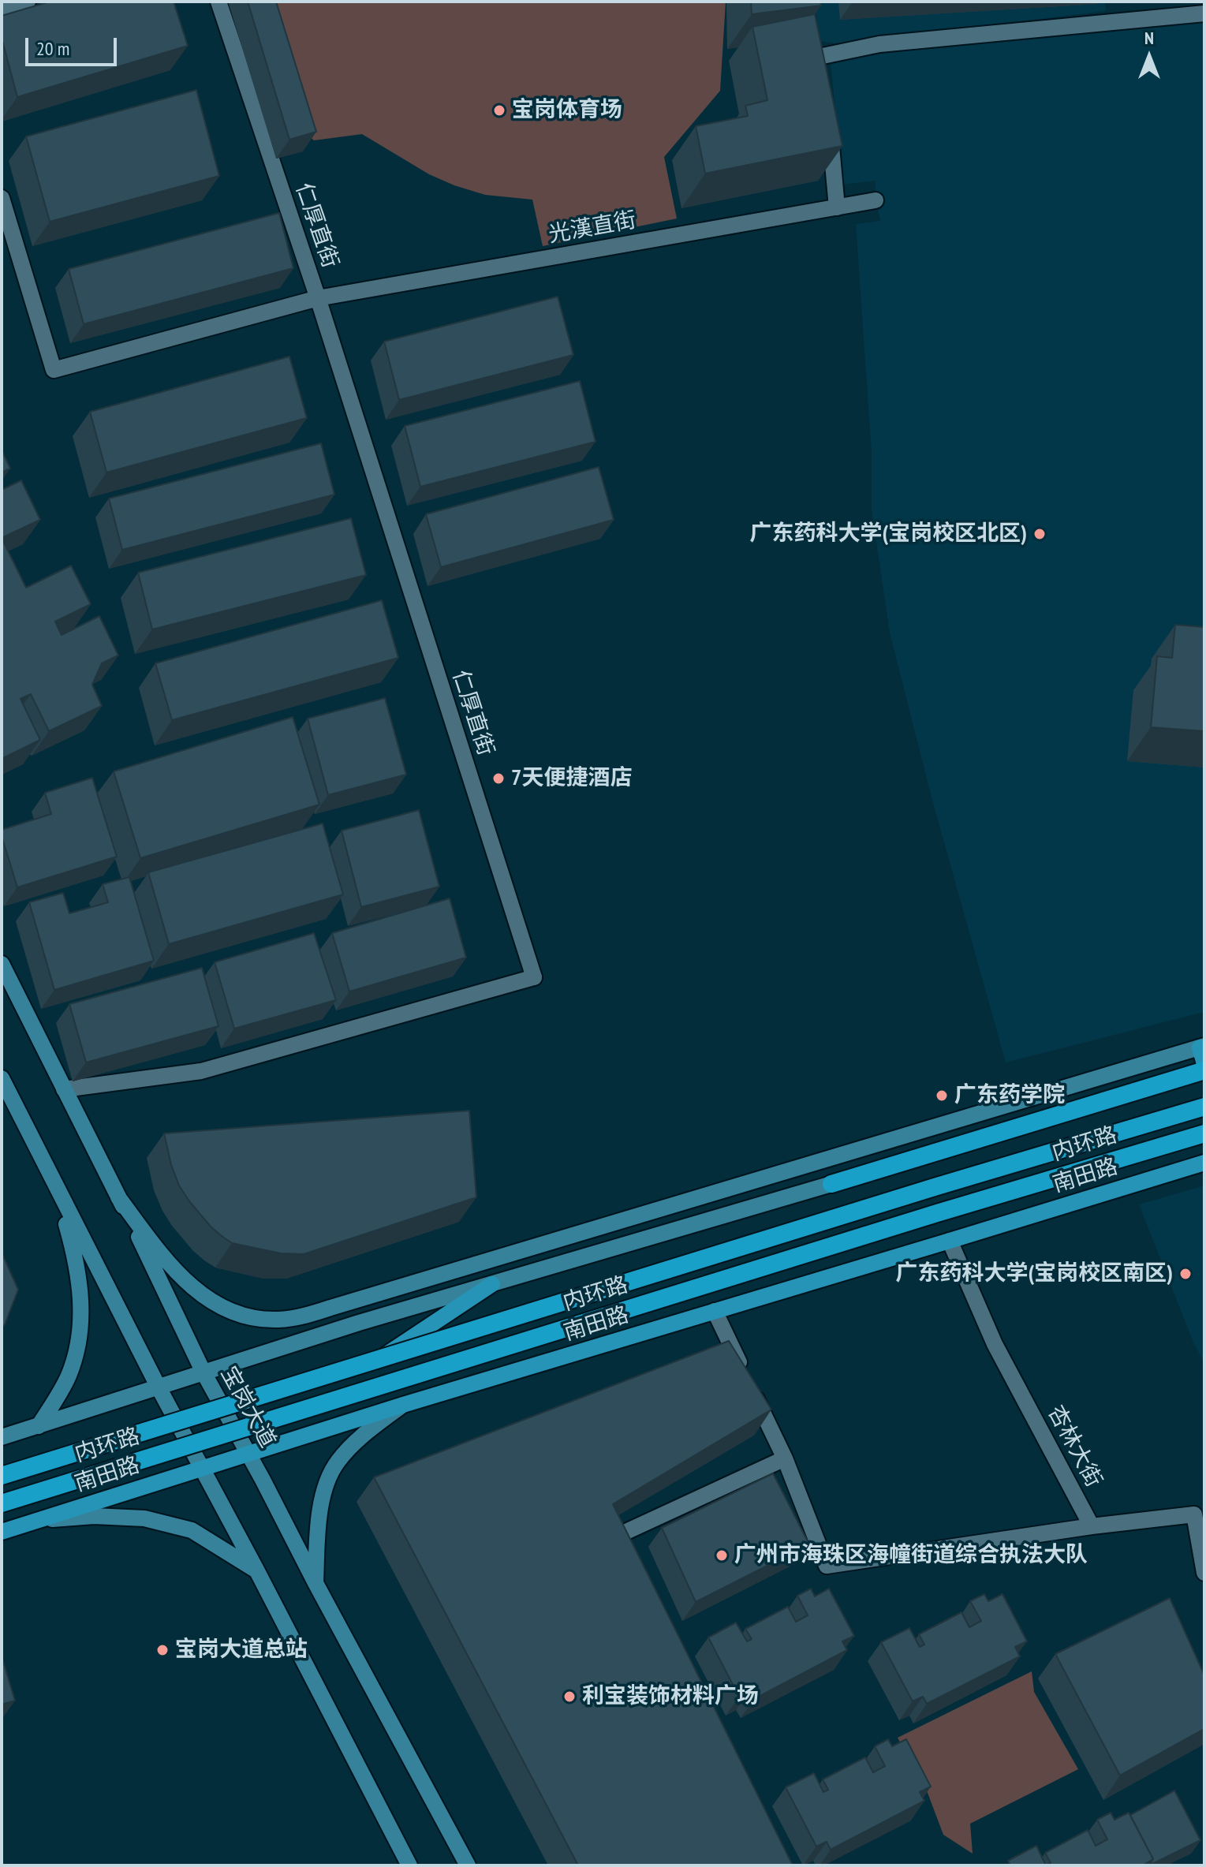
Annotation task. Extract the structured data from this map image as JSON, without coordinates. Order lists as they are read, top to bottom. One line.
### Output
{"streets":{"highway":["内环路"],"main road":["南田路","宝岗大道"],"street":["仁厚直街","光漢直街","杏林大街"]},"crossings":[["仁厚直街","光漢直街"],["仁厚直街","宝岗大道"],["内环路","南田路"],["南田路","宝岗大道"],["南田路","杏林大街"]],"places":["宝岗体育场","广东药科大学(宝岗校区北区)","7天便捷酒店","广东药学院","广东药科大学(宝岗校区南区)","广州市海珠区海幢街道综合执法大队","宝岗大道总站","利宝装饰材料广场"],"scale_bar":"20 m","north":"top"}
